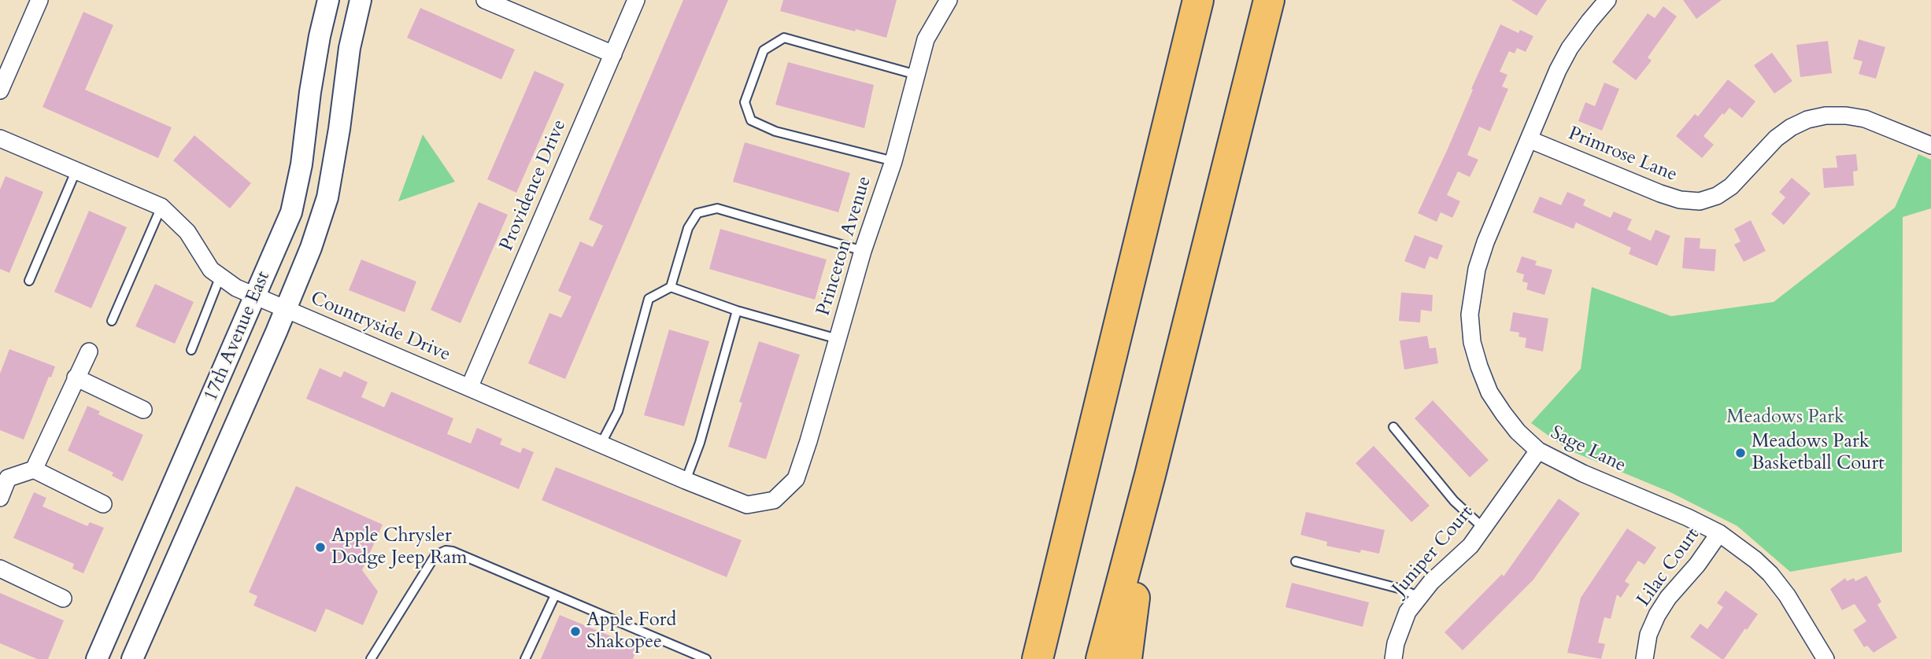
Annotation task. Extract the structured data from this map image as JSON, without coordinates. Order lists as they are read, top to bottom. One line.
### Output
{"streets":{"street":["Primrose Lane","Providence Drive","Princeton Avenue","Countryside Drive","17th Avenue East","Sage Lane","Juniper Court","Lilac Court"]},"crossings":[["Primrose Lane","Sage Lane"],["Providence Drive","Countryside Drive"],["Princeton Avenue","Countryside Drive"],["Countryside Drive","17th Avenue East"],["Sage Lane","Juniper Court"],["Sage Lane","Lilac Court"]],"parks":["Meadows Park"],"places":["Meadows Park Basketball Court","Apple Chrysler Dodge Jeep Ram","Apple Ford Shakopee"]}
